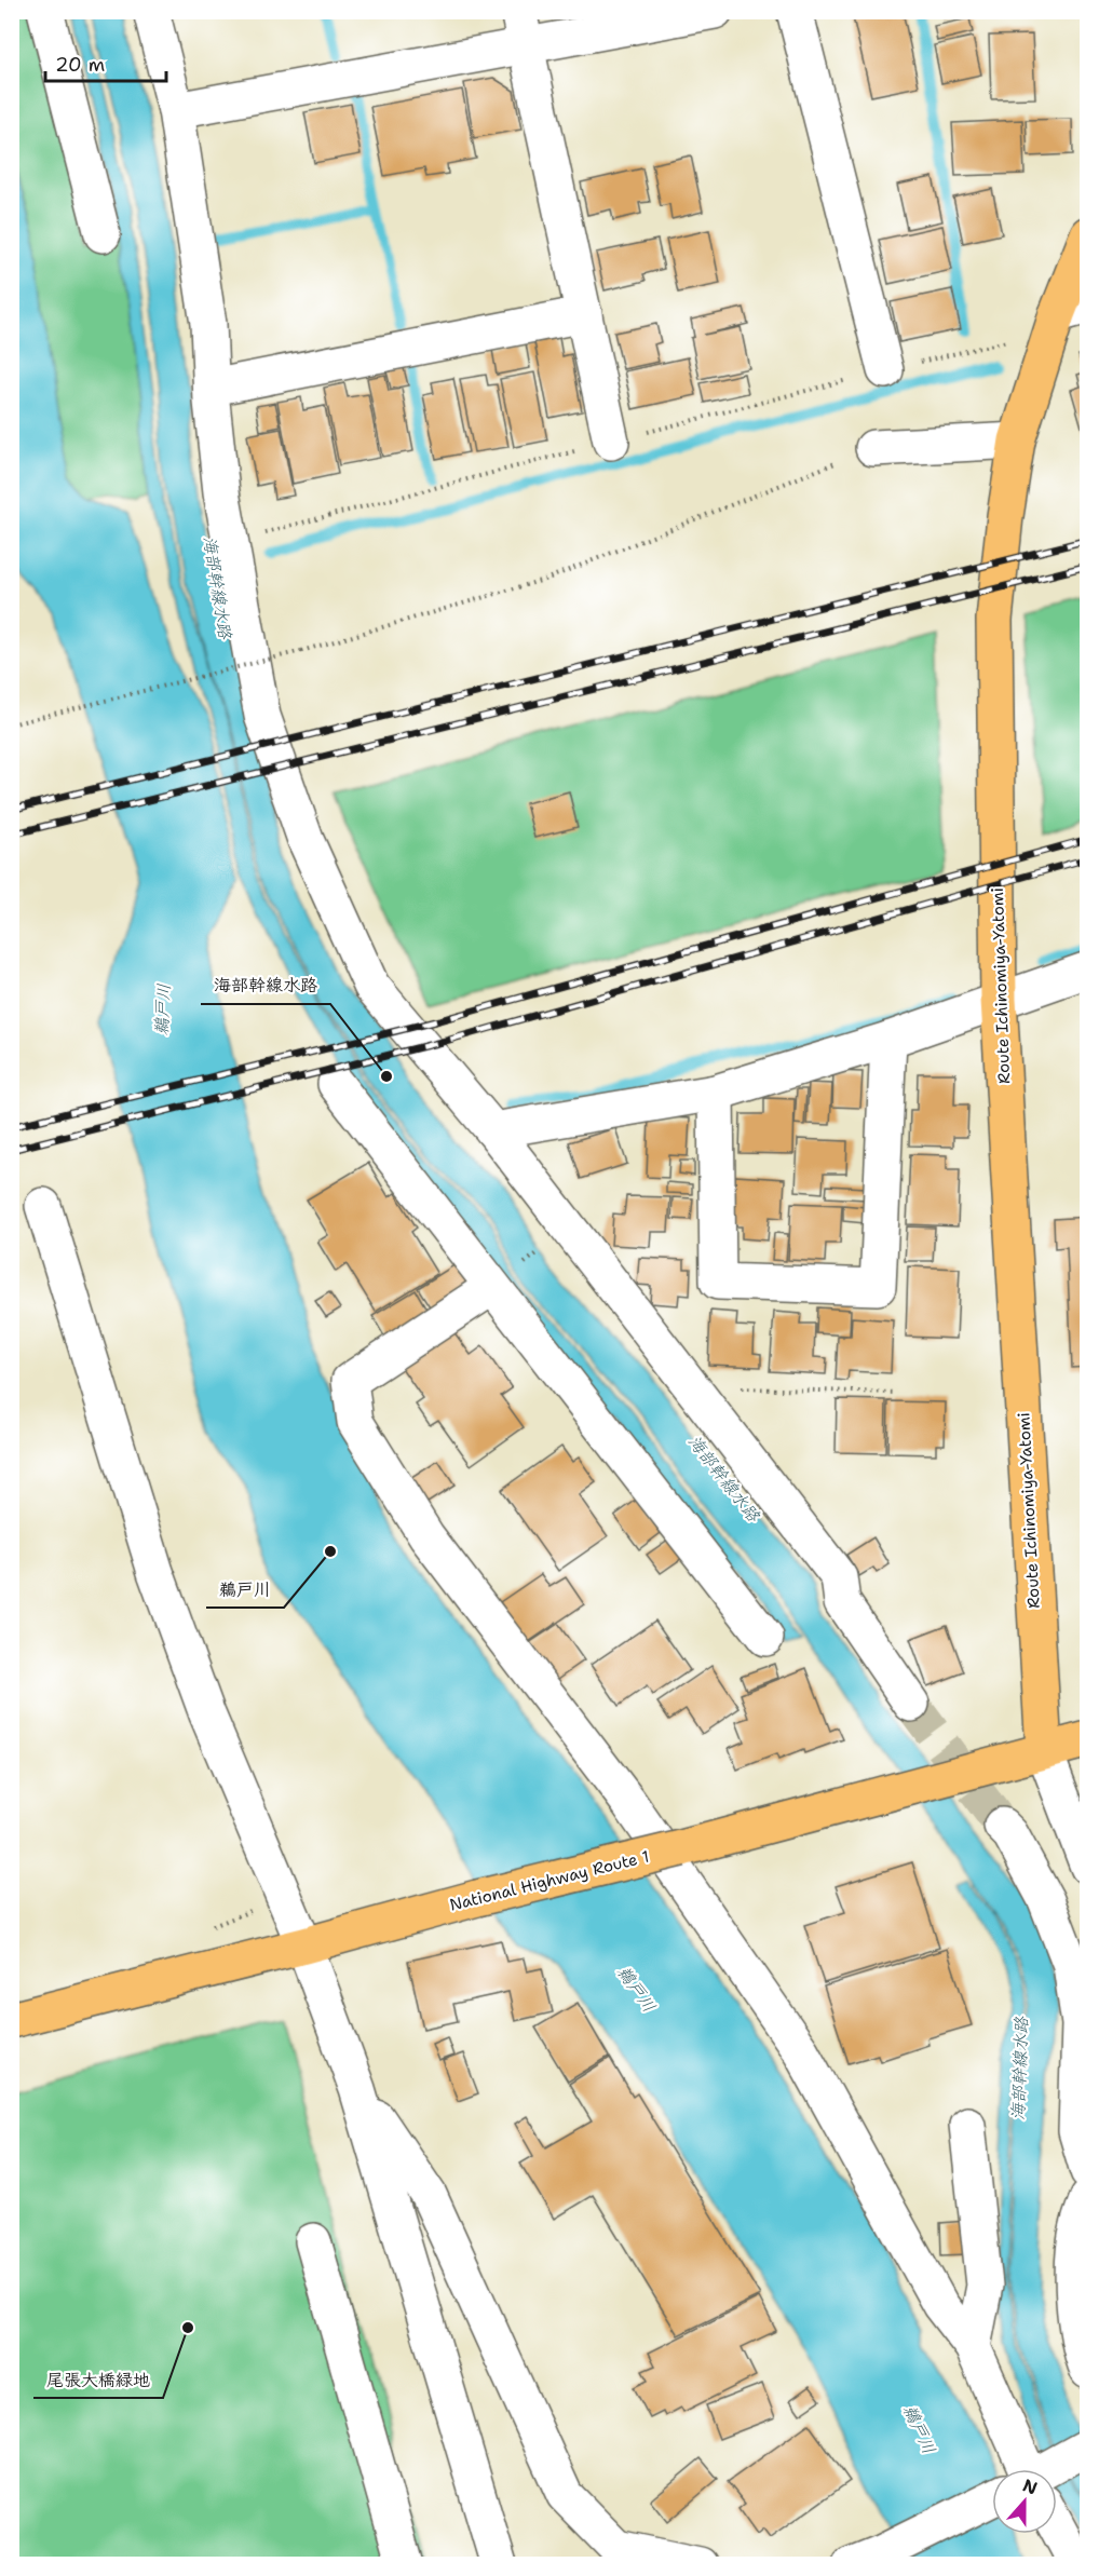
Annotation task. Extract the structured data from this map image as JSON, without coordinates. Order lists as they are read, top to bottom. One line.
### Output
{"streets":{"main road":["Route Ichinomiya-Yatomi","National Highway Route 1"]},"crossings":[["Route Ichinomiya-Yatomi","National Highway Route 1"]],"water":["海部幹線水路","鵜戸川"],"places":["海部幹線水路","鵜戸川","尾張大橋緑地"],"scale_bar":"20 m","north":"top"}
